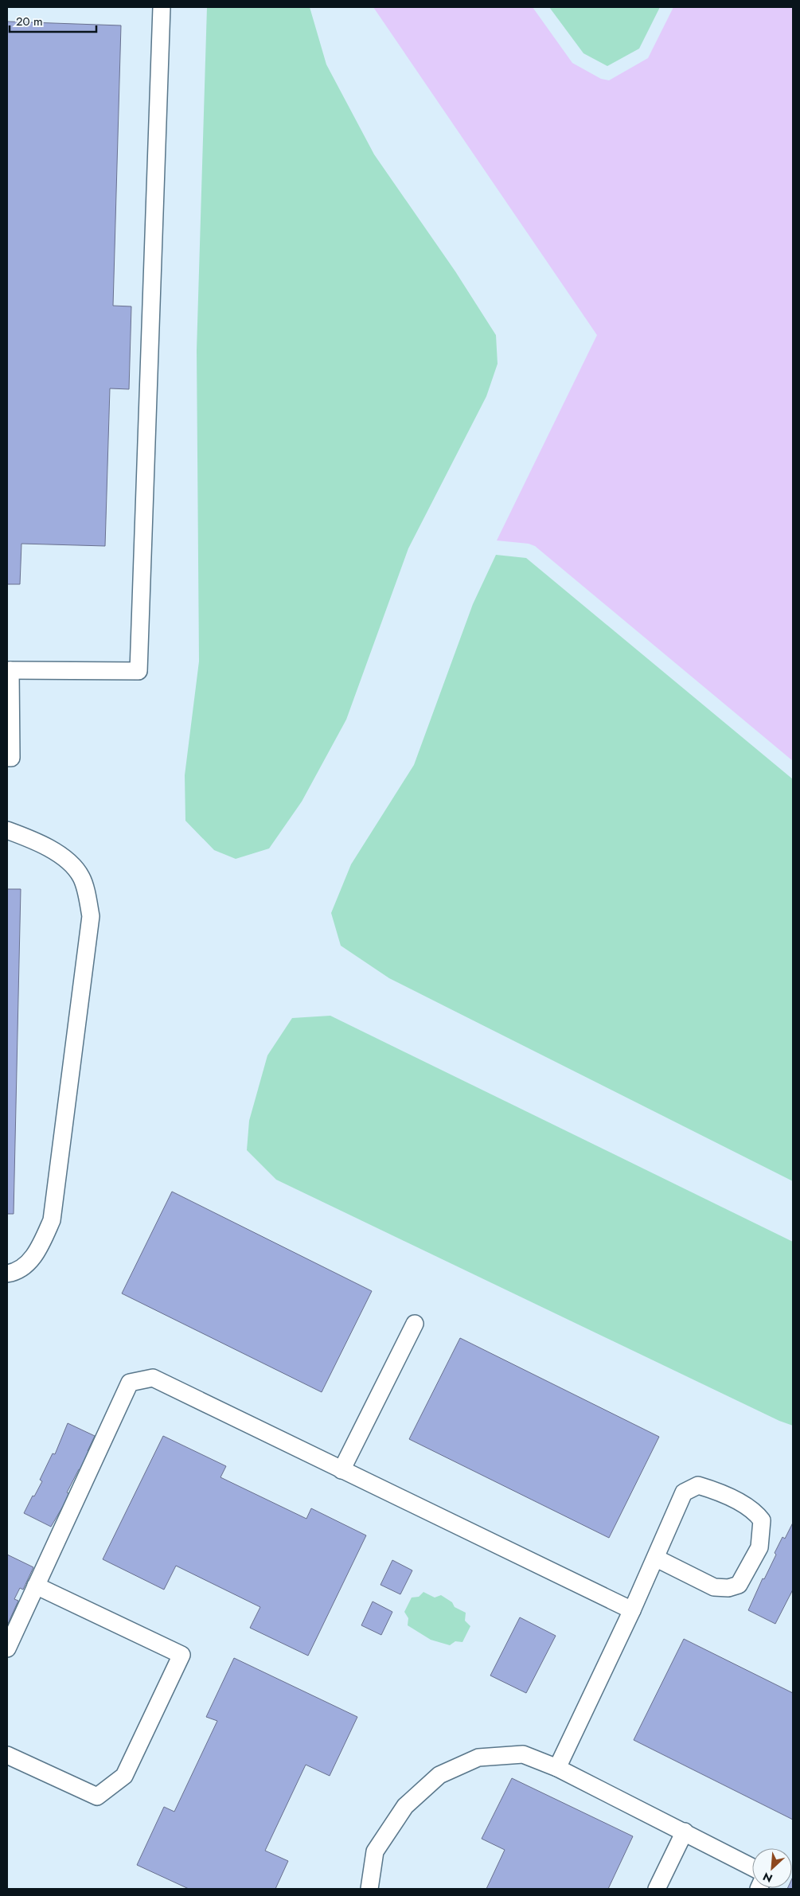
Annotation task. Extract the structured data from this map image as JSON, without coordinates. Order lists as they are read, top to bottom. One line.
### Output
{"scale_bar":"20 m","north":"bottom left"}
